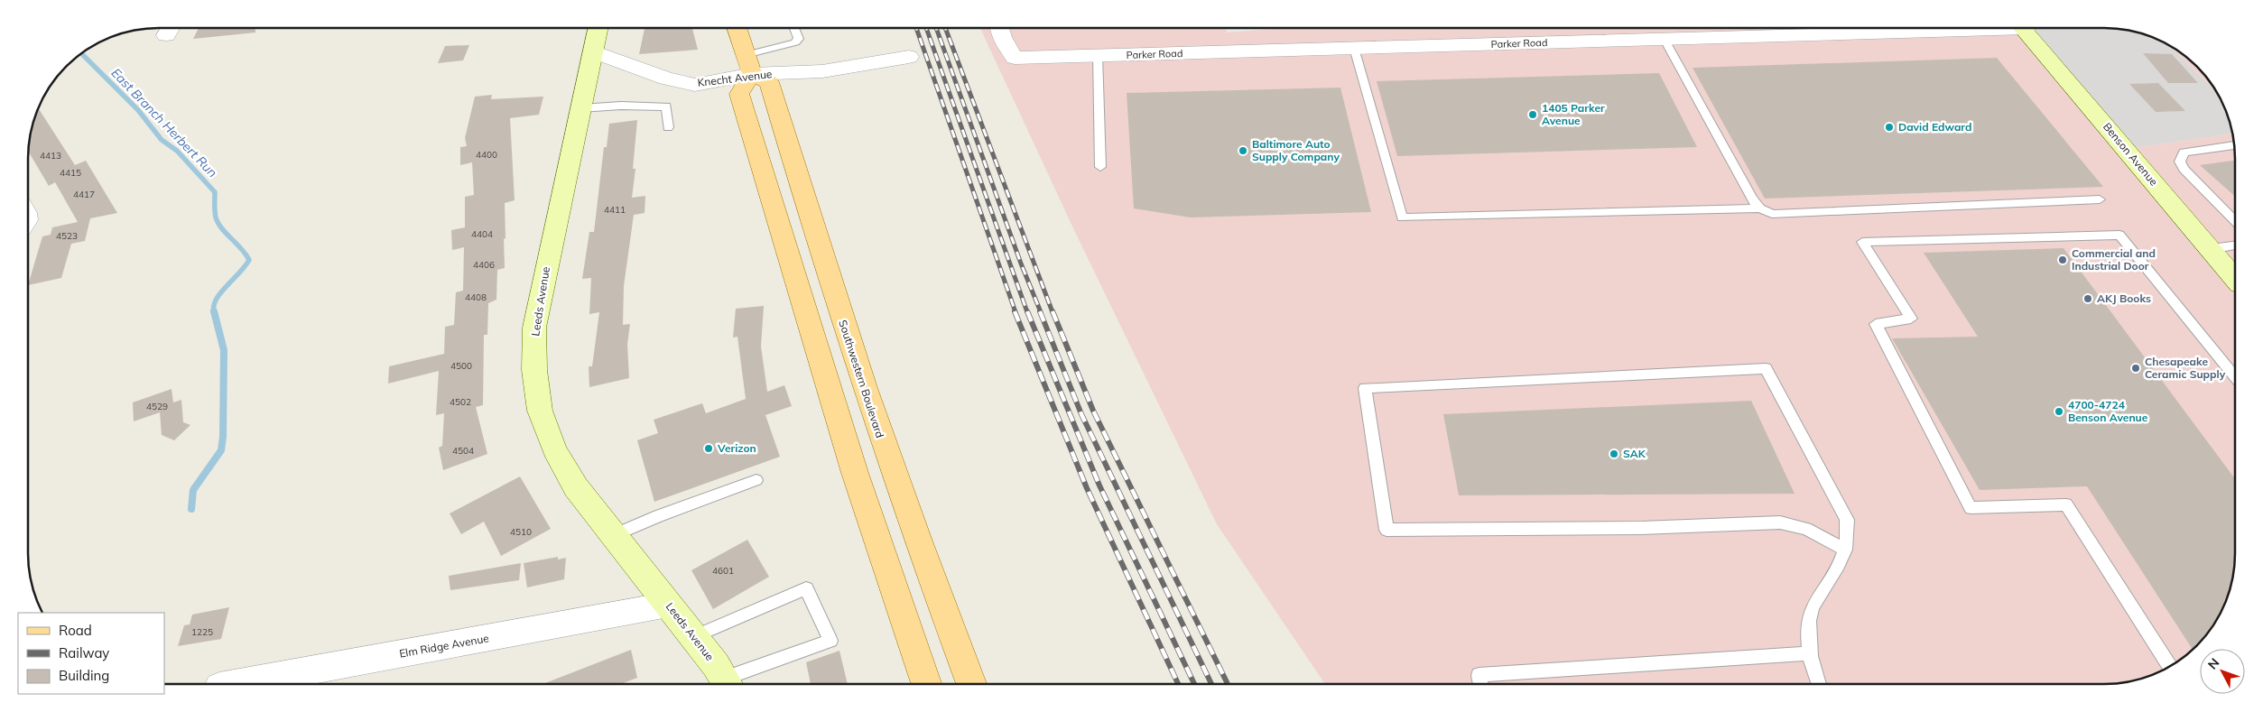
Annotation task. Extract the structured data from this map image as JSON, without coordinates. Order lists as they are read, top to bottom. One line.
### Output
{"streets":{"main road":["Southwestern Boulevard"],"street":["Parker Road","Knecht Avenue","Benson Avenue","Leeds Avenue","Elm Ridge Avenue"]},"crossings":[["Knecht Avenue","Leeds Avenue"],["Knecht Avenue","Southwestern Boulevard"],["Leeds Avenue","Elm Ridge Avenue"]],"water":["East Branch Herbert Run"],"places":["1405 Parker Avenue","David Edward","Baltimore Auto Supply Company","Commercial and Industrial Door","AKJ Books","Chesapeake Ceramic Supply","4700-4724 Benson Avenue","Verizon","SAK"],"house_numbers":["4400","4413","4415","4417","4411","4404","4523","4406","4408","4500","4502","4529","4504","4510","4601","1225"],"legend":["Road","Railway","Building"],"north":"top left"}
